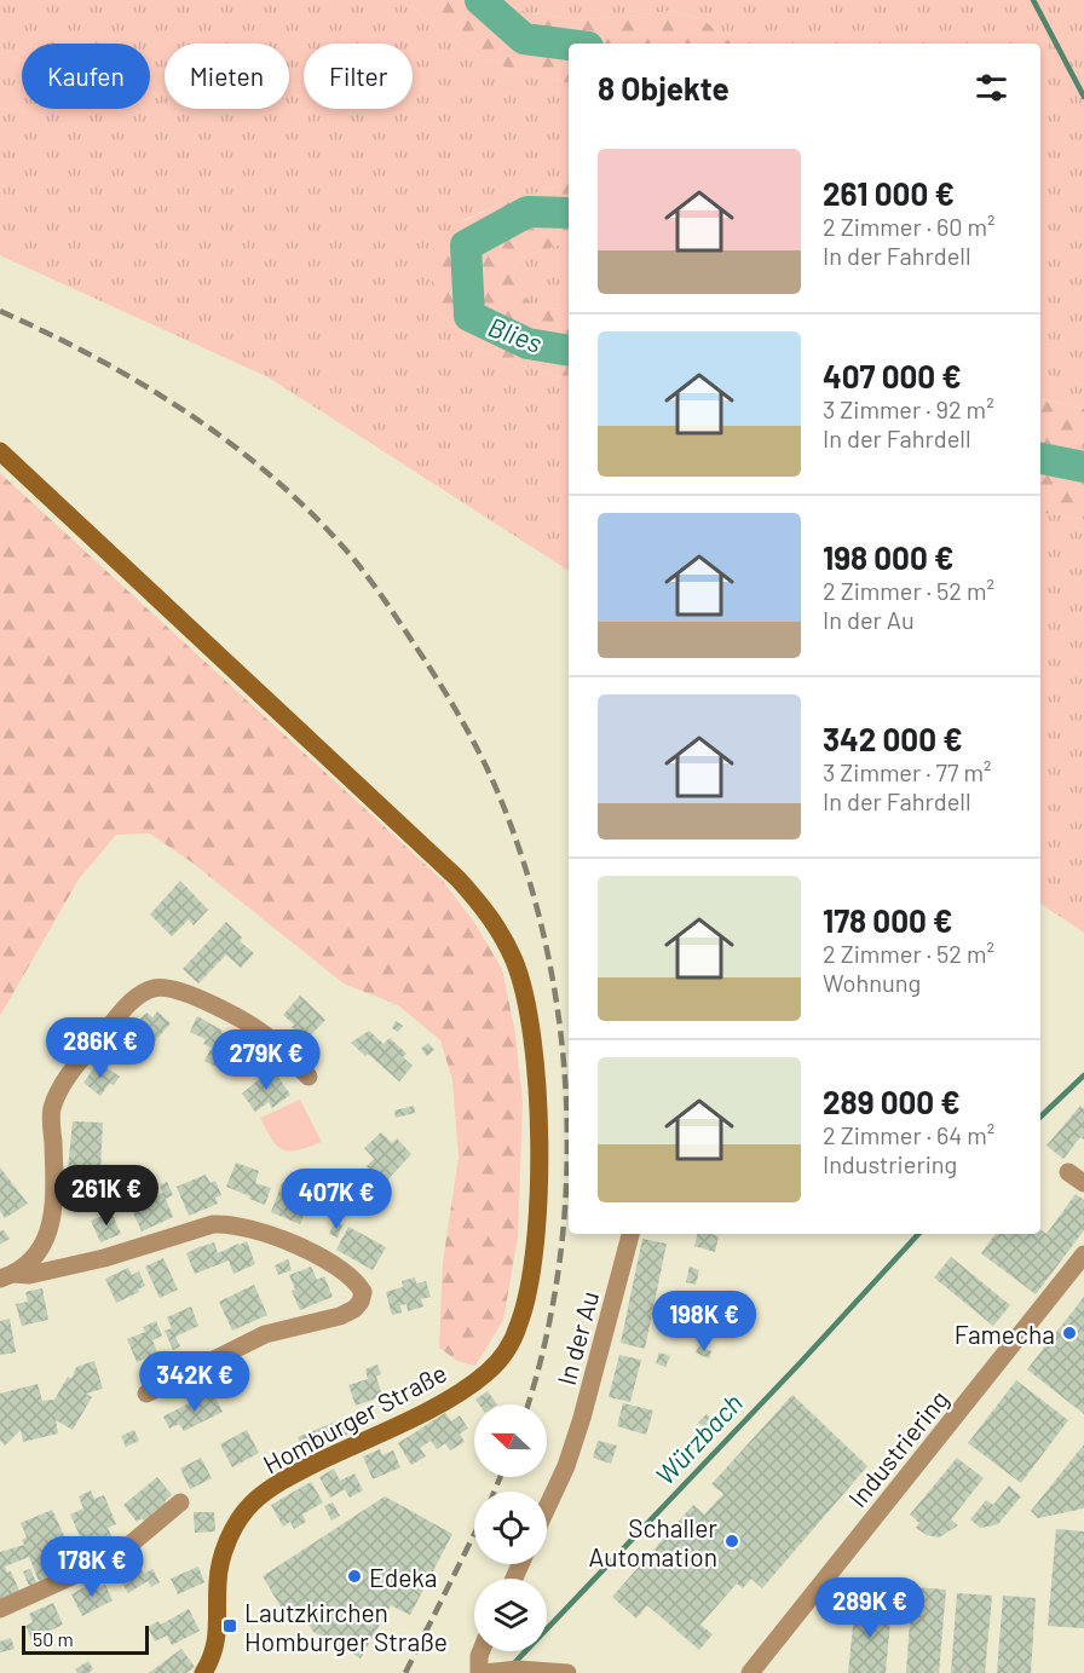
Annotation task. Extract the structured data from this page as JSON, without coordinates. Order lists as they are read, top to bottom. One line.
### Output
{"streets":{"main road":["Homburger Straße"],"street":["In der Au","Industriering"]},"water":["Blies","Würzbach"],"places":{"other":["Famecha","Schaller Automation","Edeka"],"transit":["Lautzkirchen Homburger Straße"]},"scale_bar":"50 m","north":"left","page":{"chip":["Kaufen","Mieten","Filter"],"heading":"8 Objekte","list":[{"name":"261 000 €","note":"2 Zimmer · 60 m² · In der Fahrdell"},{"name":"407 000 €","note":"3 Zimmer · 92 m² · In der Fahrdell"},{"name":"198 000 €","note":"2 Zimmer · 52 m² · In der Au"},{"name":"342 000 €","note":"3 Zimmer · 77 m² · In der Fahrdell"},{"name":"178 000 €","note":"2 Zimmer · 52 m² · Wohnung"},{"name":"289 000 €","note":"2 Zimmer · 64 m² · Industriering"}],"price":["286K €","279K €","261K €","407K €","198K €","342K €","178K €","289K €"],"scale":"50 m"}}
